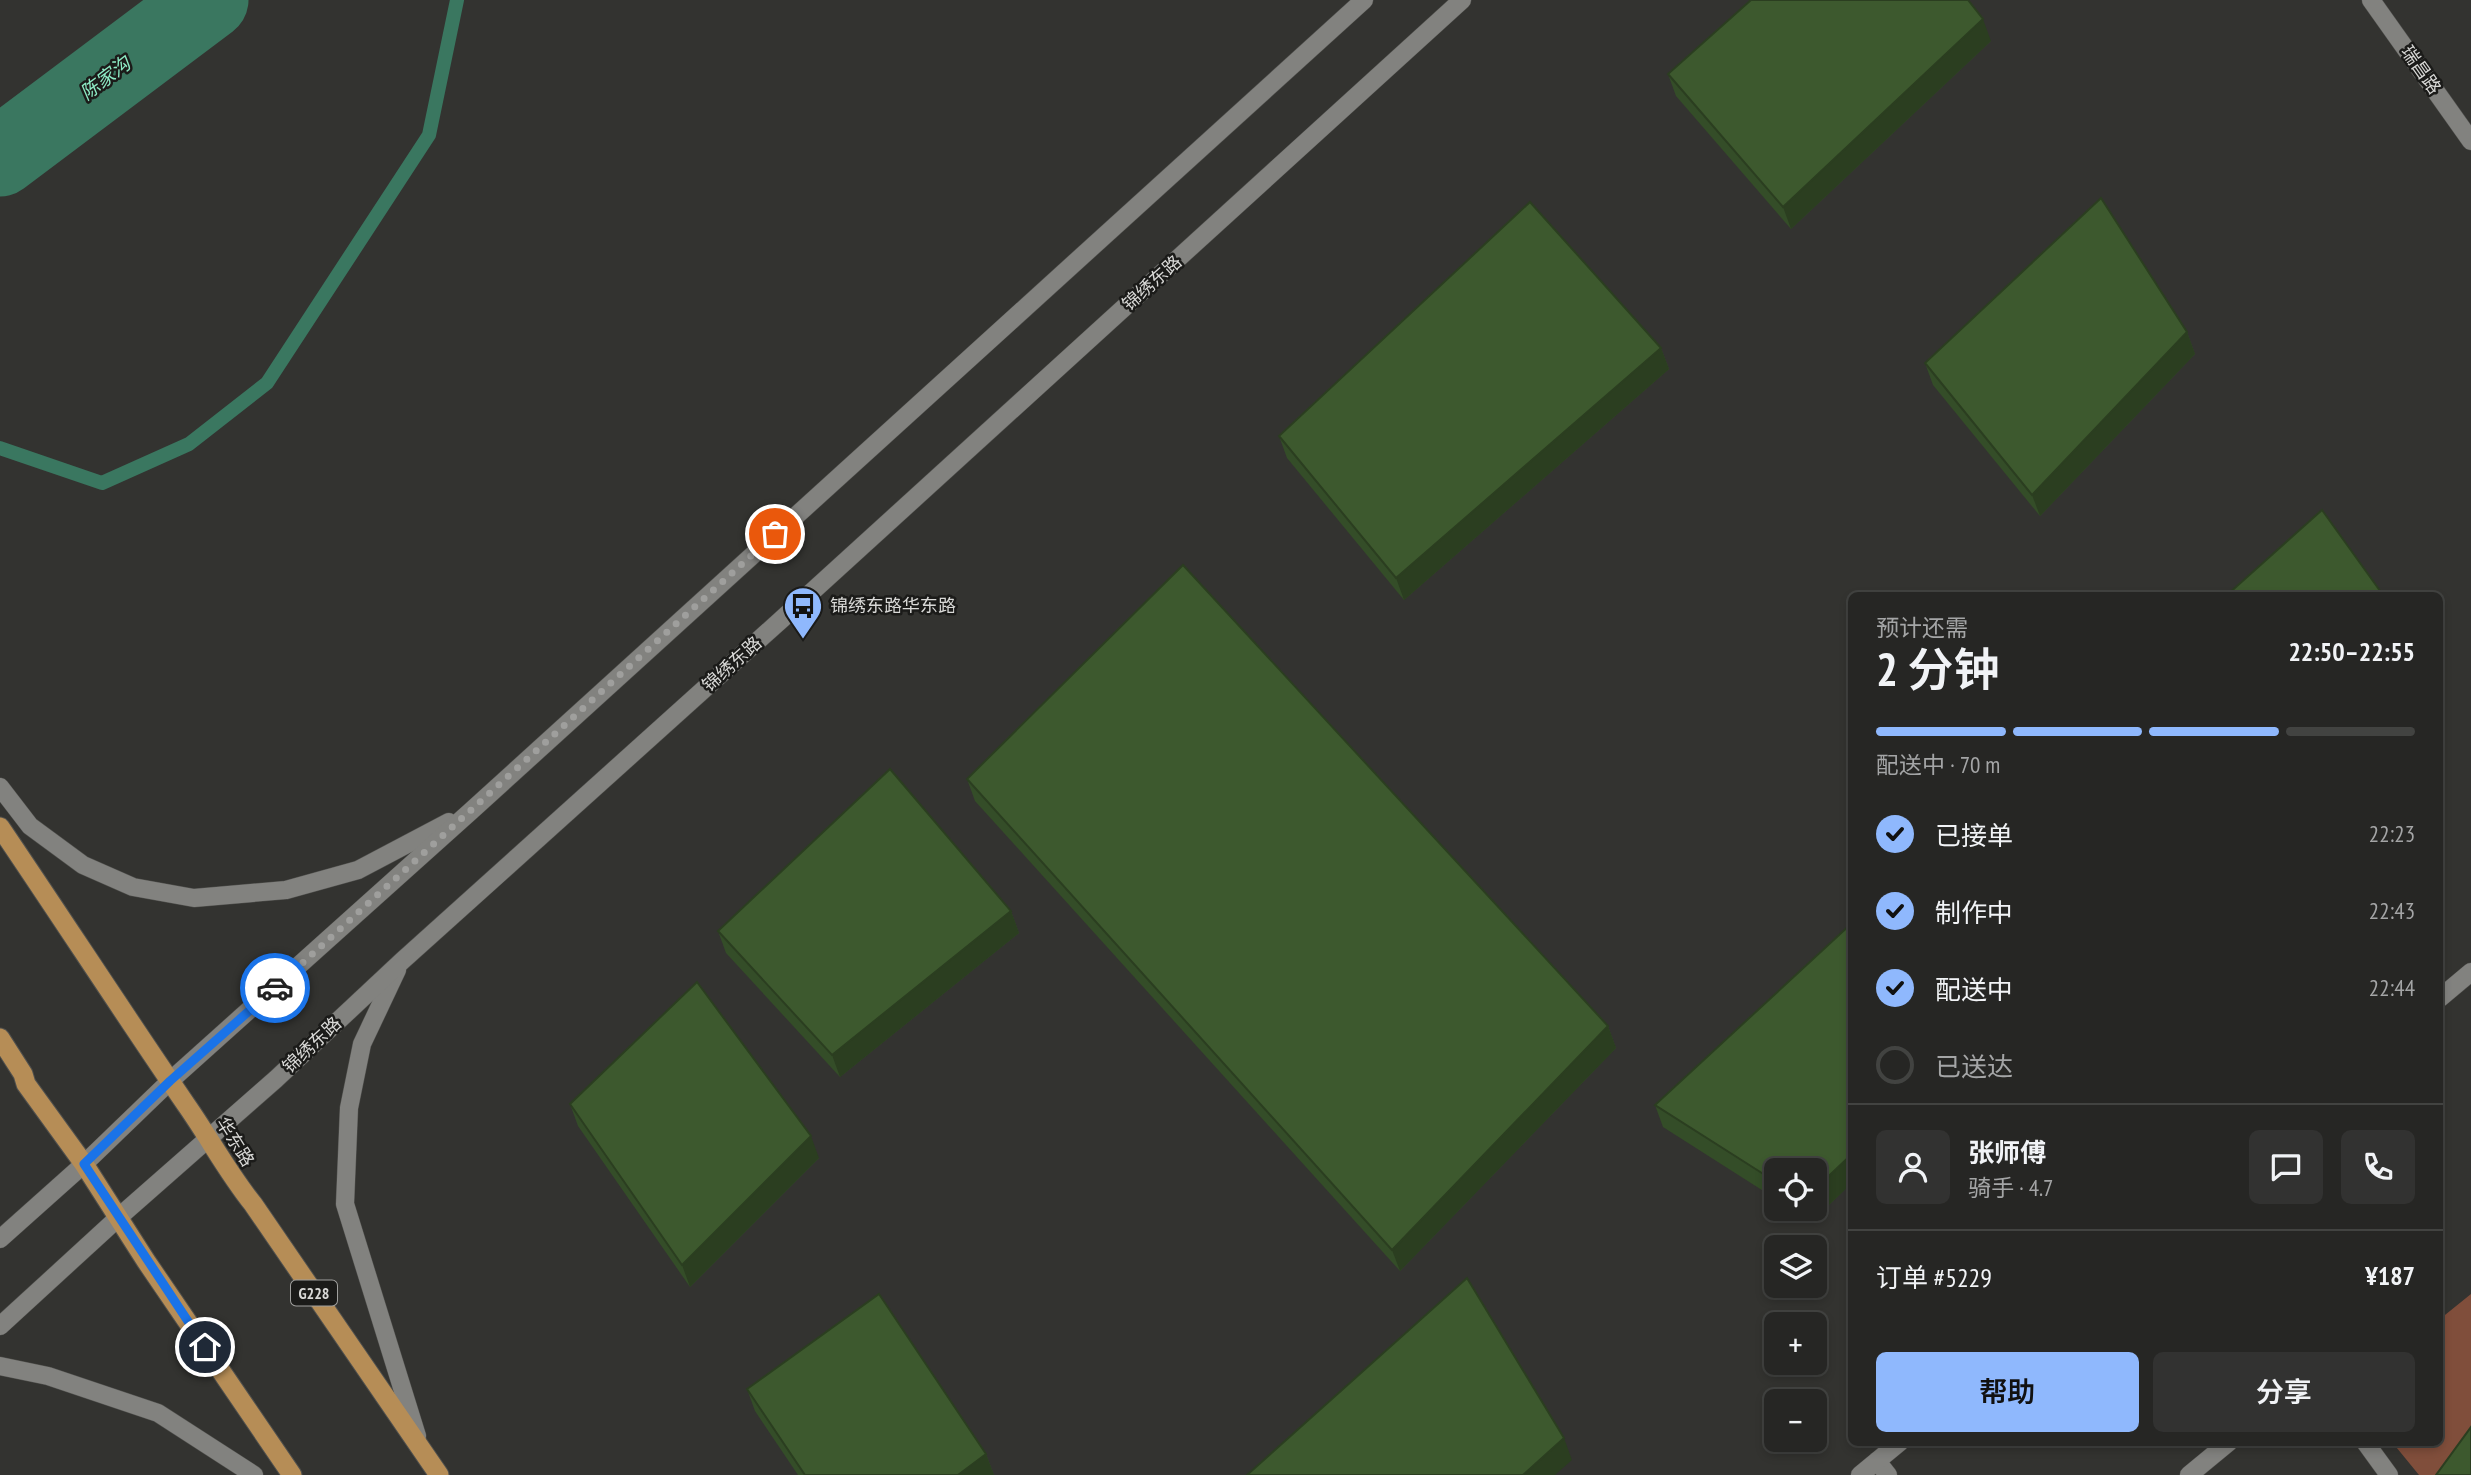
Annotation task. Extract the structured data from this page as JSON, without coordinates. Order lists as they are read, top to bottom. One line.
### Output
{"streets":{"highway":["华东路","G228"],"main road":["瑞昌路","锦绣东路"]},"crossings":[["锦绣东路","华东路"]],"water":["陈家沟"],"places":{"bus stop":["锦绣东路华东路"]},"page":{"heading":["2 分钟","预计还需","22:50–22:55"],"panel":["张师傅","骑手 · 4.7","订单 #5229","¥187"],"bar":"配送中 · 70 m","list":[["已接单","22:23"],["制作中","22:43"],["配送中","22:44"],"已送达"],"map_buttons":["+","−"],"buttons":["帮助","分享"]}}
